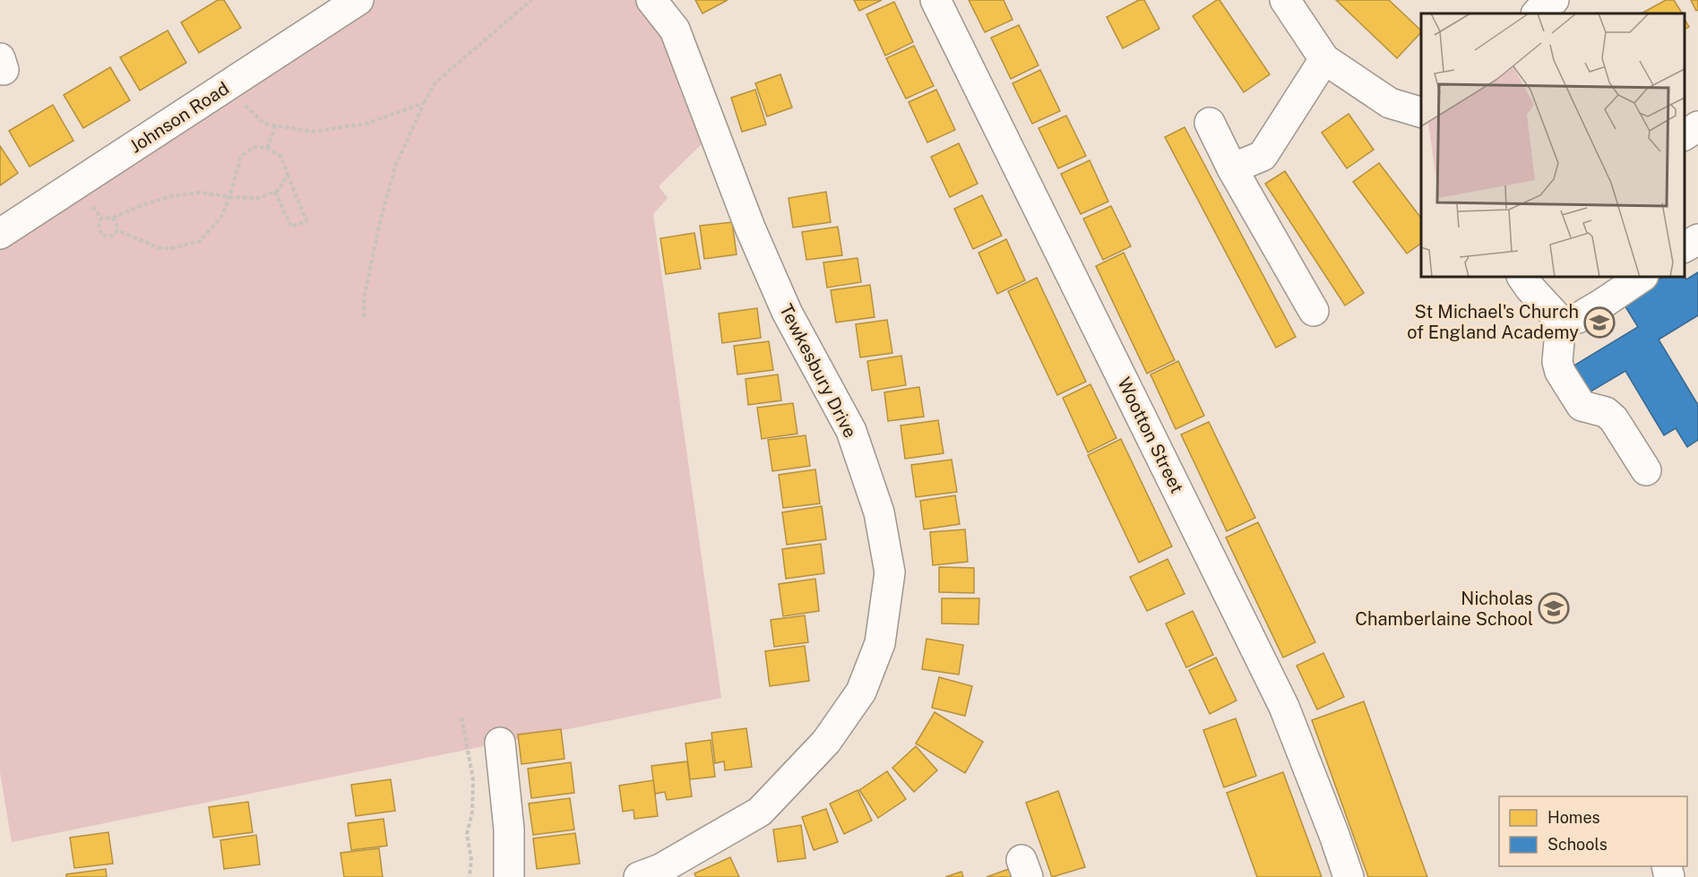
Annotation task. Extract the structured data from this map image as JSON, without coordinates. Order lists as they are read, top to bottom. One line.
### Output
{"streets":{"street":["Johnson Road","Tewkesbury Drive","Wootton Street"]},"places":{"school or university":["St Michael's Church of England Academy","Nicholas Chamberlaine School"]},"legend":["Homes","Schools"]}
